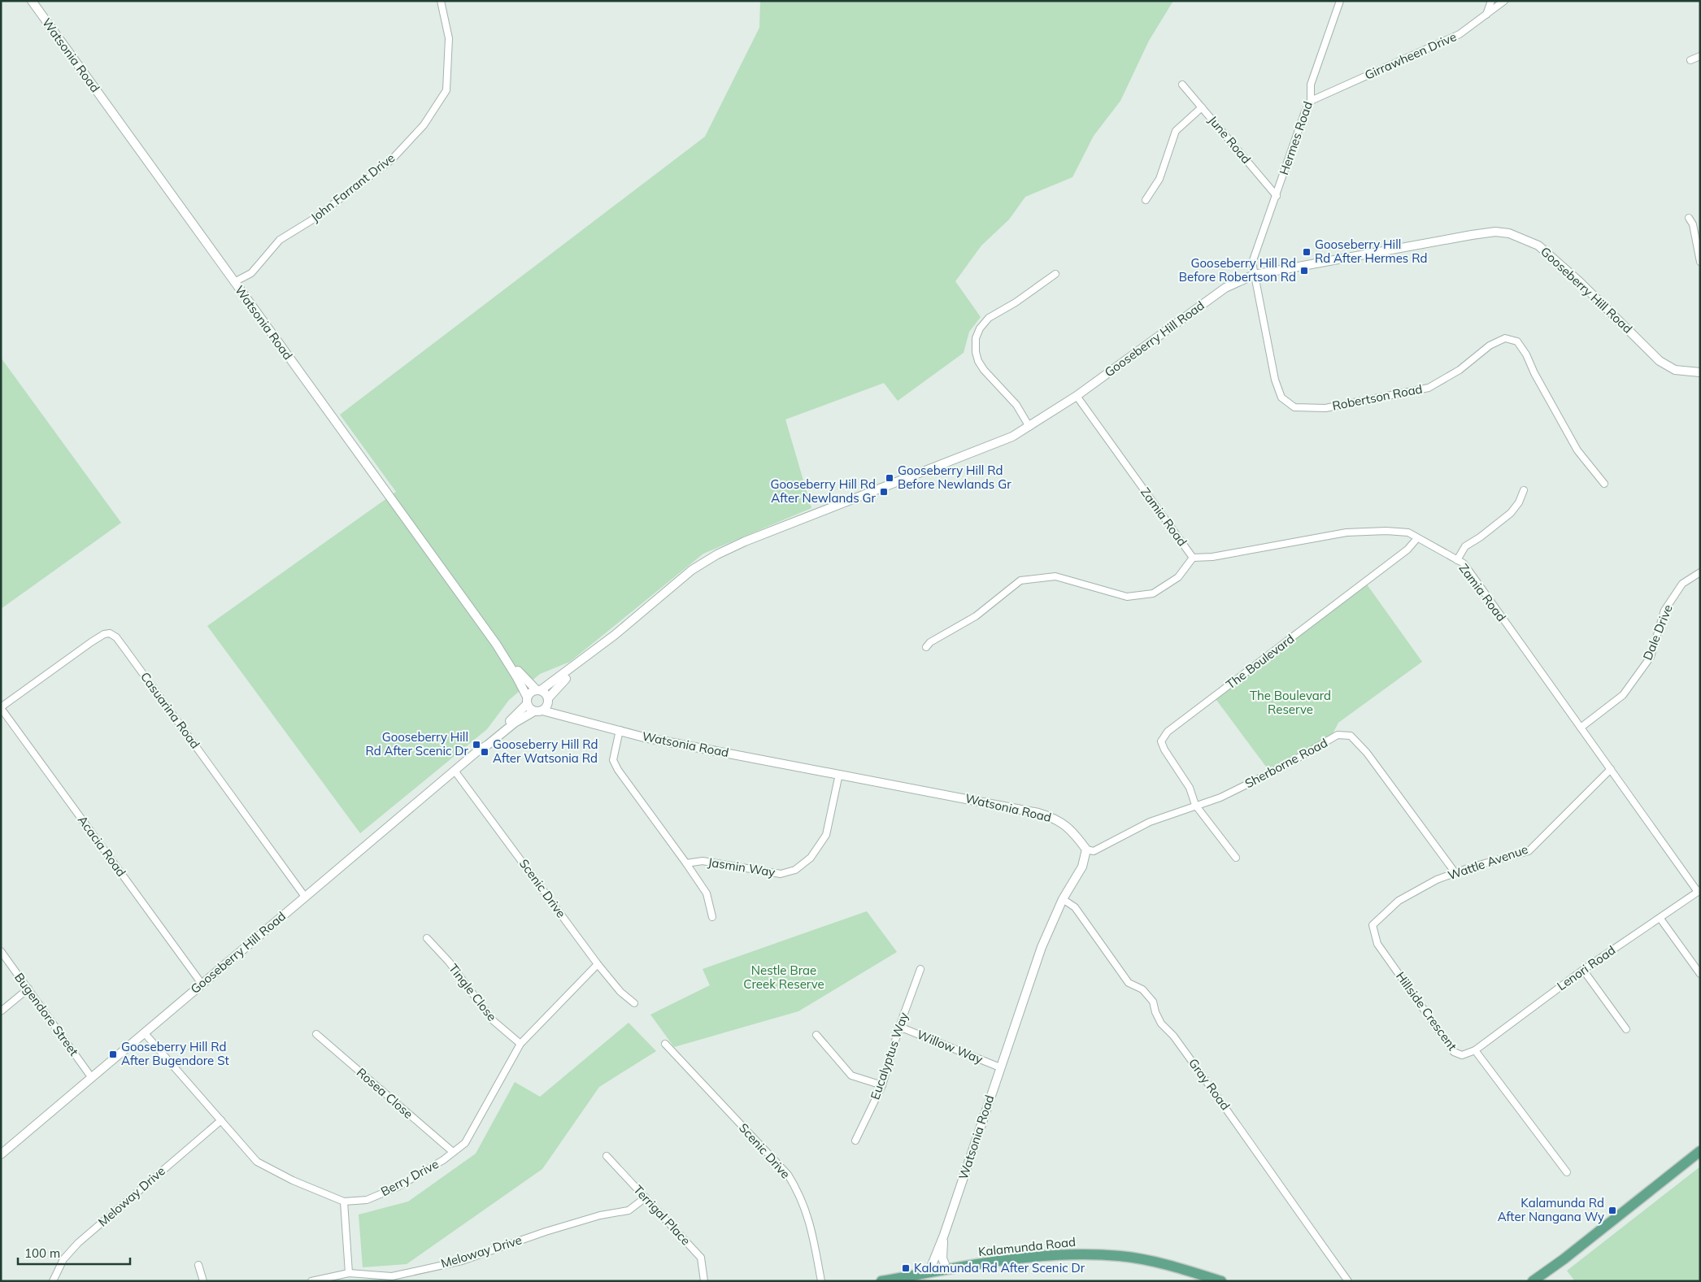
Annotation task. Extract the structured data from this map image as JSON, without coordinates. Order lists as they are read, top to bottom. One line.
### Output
{"streets":{"main road":["Kalamunda Road"],"street":["Watsonia Road","Girrawheen Drive","Hermes Road","June Road","John Farrant Drive","Gooseberry Hill Road","Robertson Road","Zamia Road","Dale Drive","The Boulevard","Casuarina Road","Sherborne Road","Acacia Road","Wattle Avenue","Jasmin Way","Scenic Drive","Lenori Road","Tingle Close","Hillside Crescent","Bugendore Street","Willow Way","Eucalyptus Way","Gray Road","Rosea Close","Berry Drive","Meloway Drive","Terrigal Place"]},"crossings":[["Watsonia Road","John Farrant Drive"],["Watsonia Road","Gooseberry Hill Road"],["Watsonia Road","Sherborne Road"],["Watsonia Road","Jasmin Way"],["Watsonia Road","Willow Way"],["Watsonia Road","Gray Road"],["Watsonia Road","Kalamunda Road"],["Girrawheen Drive","Hermes Road"],["Hermes Road","June Road"],["Hermes Road","Gooseberry Hill Road"],["Hermes Road","Robertson Road"],["Gooseberry Hill Road","Robertson Road"],["Gooseberry Hill Road","Zamia Road"],["Gooseberry Hill Road","Casuarina Road"],["Gooseberry Hill Road","Acacia Road"],["Gooseberry Hill Road","Scenic Drive"],["Gooseberry Hill Road","Bugendore Street"],["Gooseberry Hill Road","Berry Drive"],["Zamia Road","Dale Drive"],["Zamia Road","The Boulevard"],["Zamia Road","Wattle Avenue"],["Zamia Road","Lenori Road"],["The Boulevard","Sherborne Road"],["Casuarina Road","Acacia Road"],["Sherborne Road","Wattle Avenue"],["Wattle Avenue","Hillside Crescent"],["Scenic Drive","Berry Drive"],["Lenori Road","Hillside Crescent"],["Tingle Close","Berry Drive"],["Willow Way","Eucalyptus Way"],["Rosea Close","Berry Drive"],["Berry Drive","Meloway Drive"],["Meloway Drive","Terrigal Place"]],"parks":["The Boulevard Reserve","Nestle Brae Creek Reserve"],"places":{"transit":["Gooseberry Hill Rd After Hermes Rd","Gooseberry Hill Rd Before Robertson Rd","Gooseberry Hill Rd Before Newlands Gr","Gooseberry Hill Rd After Newlands Gr","Gooseberry Hill Rd After Scenic Dr","Gooseberry Hill Rd After Watsonia Rd","Gooseberry Hill Rd After Bugendore St","Kalamunda Rd After Nangana Wy","Kalamunda Rd After Scenic Dr"]},"scale_bar":"100 m"}
